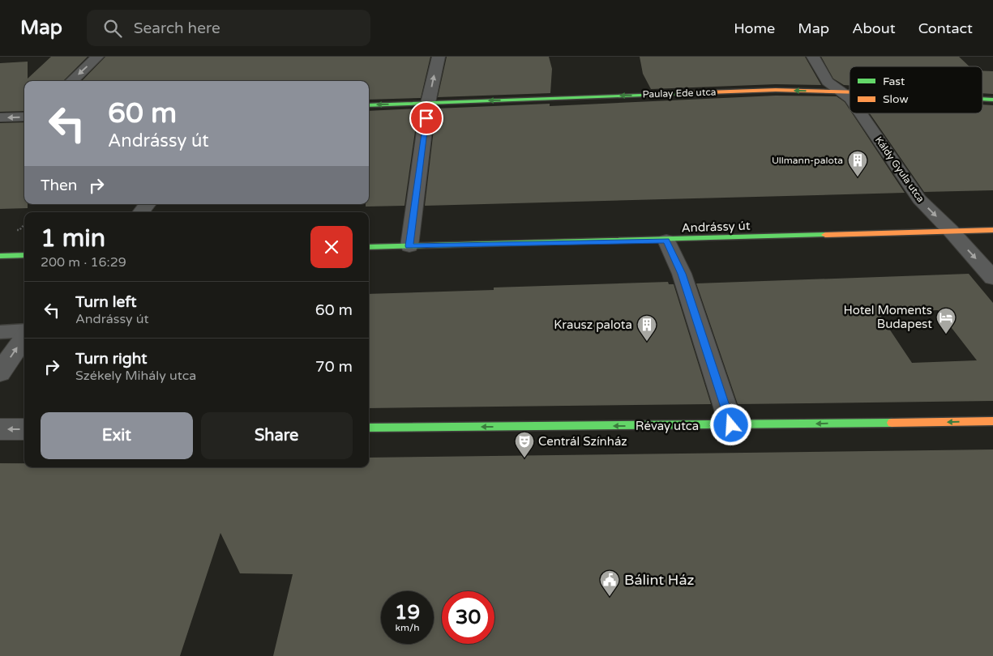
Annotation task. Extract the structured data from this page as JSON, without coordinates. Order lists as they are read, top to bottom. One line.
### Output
{"streets":{"street":["Paulay Ede utca","Káldy Gyula utca","Andrássy út","Révay utca"]},"crossings":[["Paulay Ede utca","Káldy Gyula utca"],["Káldy Gyula utca","Andrássy út"]],"one_way":["Paulay Ede utca","Káldy Gyula utca","Révay utca"],"places":{"building":["Ullmann-palota","Krausz palota"],"hotel":["Hotel Moments Budapest"],"theatre":["Centrál Színház"],"public building":["Bálint Ház"]},"legend":["Fast","Slow"],"page":{"header":"Map","search":"Search here","nav":["Home","Map","About","Contact"],"turn":["60 m","Andrássy út"],"then":"Then","heading":["1 min","200 m · 16:29"],"list":[{"name":"Turn left","note":"Andrássy út","value":"60 m"},{"name":"Turn right","note":"Székely Mihály utca","value":"70 m"}],"buttons":["Exit","Share"],"speed":"19 km/h","limit":"30"}}
